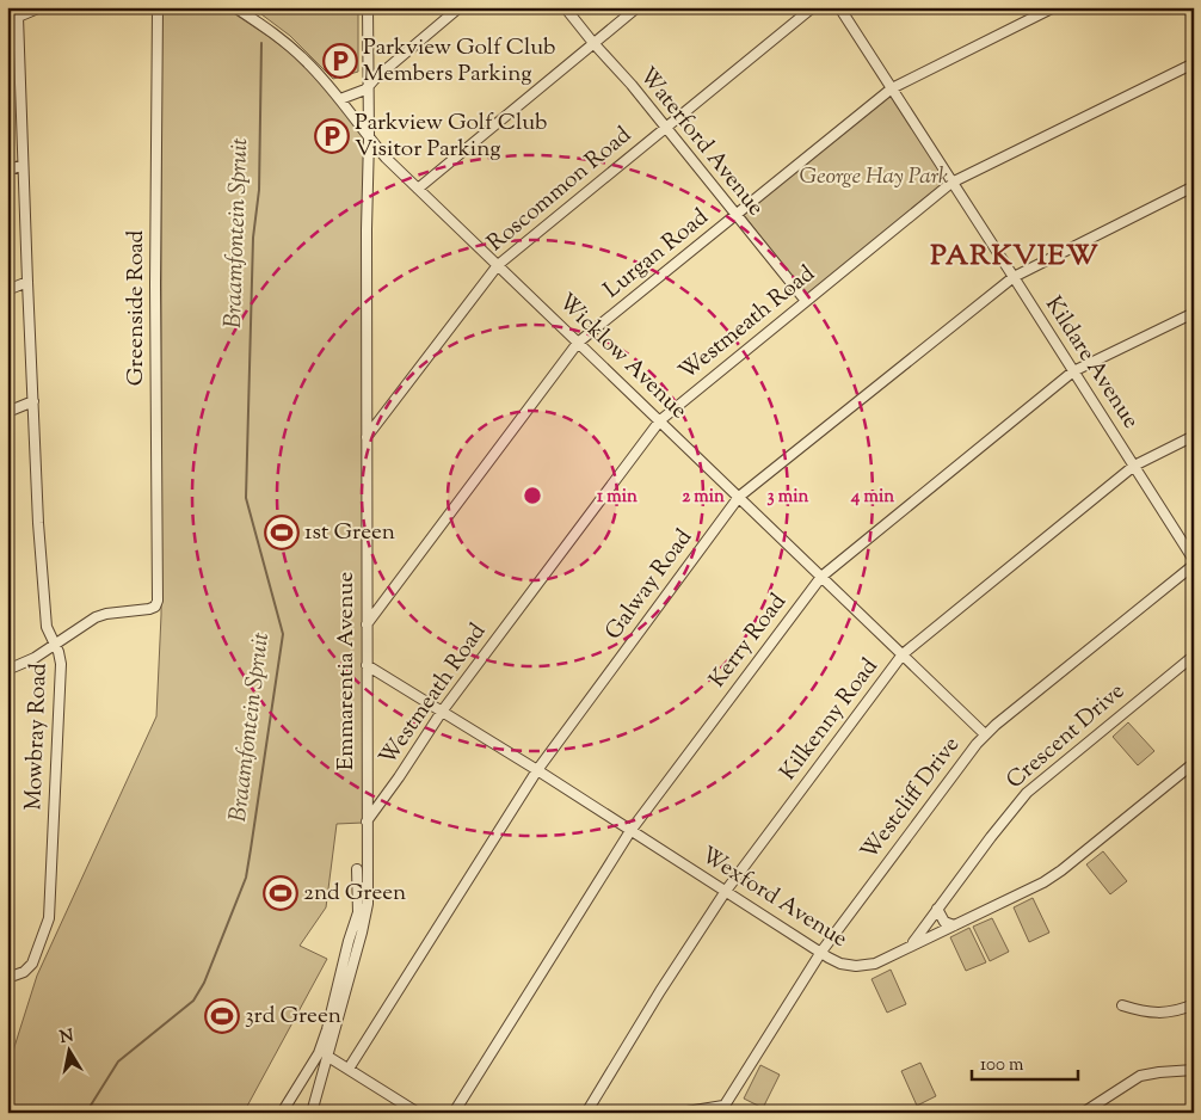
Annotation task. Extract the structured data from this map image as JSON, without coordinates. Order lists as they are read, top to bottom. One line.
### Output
{"streets":{"street":["Waterford Avenue","Roscommon Road","Lurgan Road","Greenside Road","Westmeath Road","Wicklow Avenue","Kildare Avenue","Galway Road","Kerry Road","Emmarentia Avenue","Kilkenny Road","Mowbray Road","Crescent Drive","Westcliff Drive","Wexford Avenue"]},"crossings":[["Waterford Avenue","Roscommon Road"],["Waterford Avenue","Lurgan Road"],["Waterford Avenue","Westmeath Road"],["Roscommon Road","Wicklow Avenue"],["Roscommon Road","Emmarentia Avenue"],["Lurgan Road","Wicklow Avenue"],["Lurgan Road","Kildare Avenue"],["Lurgan Road","Emmarentia Avenue"],["Greenside Road","Mowbray Road"],["Westmeath Road","Wicklow Avenue"],["Westmeath Road","Kildare Avenue"],["Westmeath Road","Emmarentia Avenue"],["Westmeath Road","Wexford Avenue"],["Wicklow Avenue","Galway Road"],["Wicklow Avenue","Kerry Road"],["Wicklow Avenue","Emmarentia Avenue"],["Wicklow Avenue","Kilkenny Road"],["Wicklow Avenue","Westcliff Drive"],["Kildare Avenue","Galway Road"],["Kildare Avenue","Kerry Road"],["Kildare Avenue","Kilkenny Road"],["Kildare Avenue","Westcliff Drive"],["Galway Road","Wexford Avenue"],["Kerry Road","Wexford Avenue"],["Emmarentia Avenue","Wexford Avenue"],["Kilkenny Road","Wexford Avenue"],["Crescent Drive","Wexford Avenue"],["Westcliff Drive","Wexford Avenue"]],"districts":["PARKVIEW"],"water":["Braamfontein Spruit"],"parks":["George Hay Park"],"places":{"parking":["Parkview Golf Club Members Parking","Parkview Golf Club Visitor Parking"],"sports":["1st Green","2nd Green","3rd Green"]},"scale_bar":"100 m","north":"top","rings":["1 min","2 min","3 min","4 min"]}
